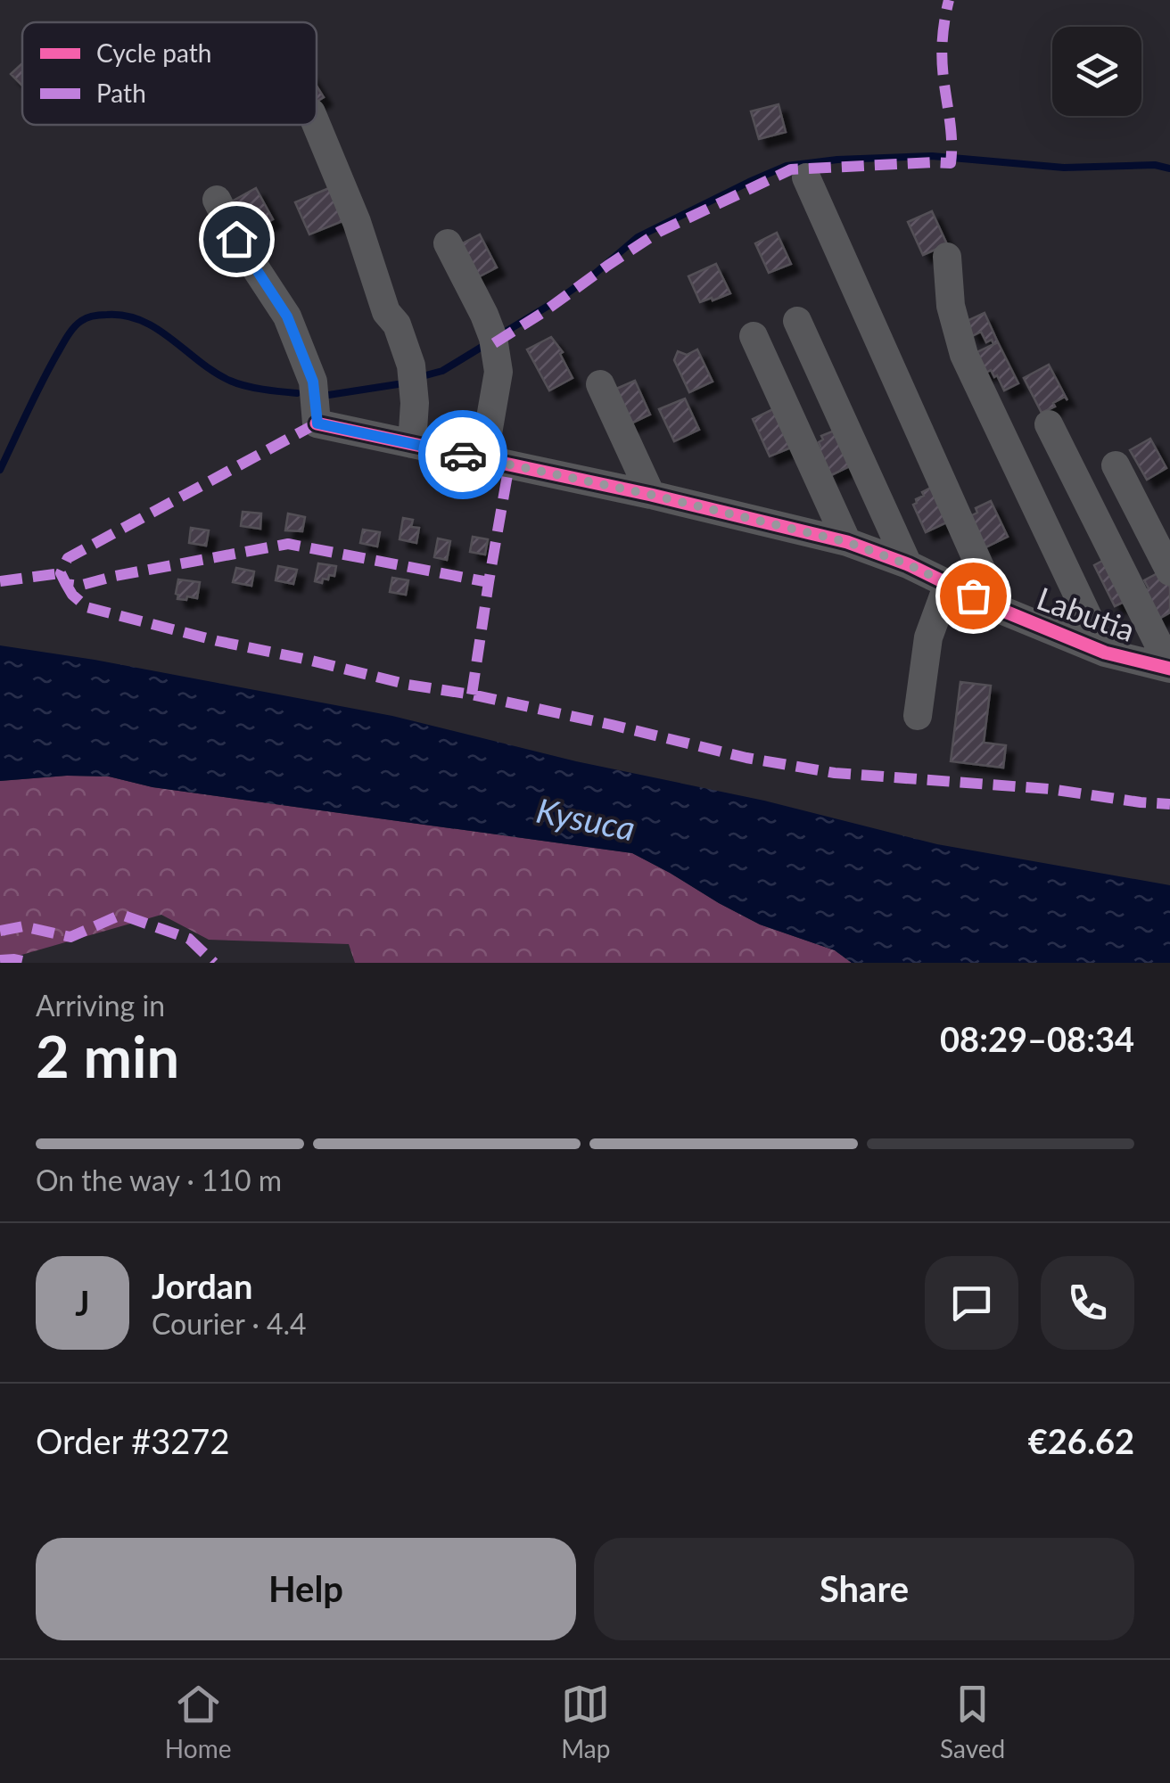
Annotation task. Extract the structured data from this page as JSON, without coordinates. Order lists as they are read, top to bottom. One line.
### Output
{"streets":{"street":["Labutia"]},"water":["Kysuca"],"legend":["Cycle path","Path"],"page":{"heading":["2 min","Arriving in","08:29–08:34"],"panel":["Jordan","Courier · 4.4","Order #3272","€26.62"],"bar":"On the way · 110 m","round":"J","buttons":["Help","Share"],"tabs":["Home","Map","Saved"]}}
